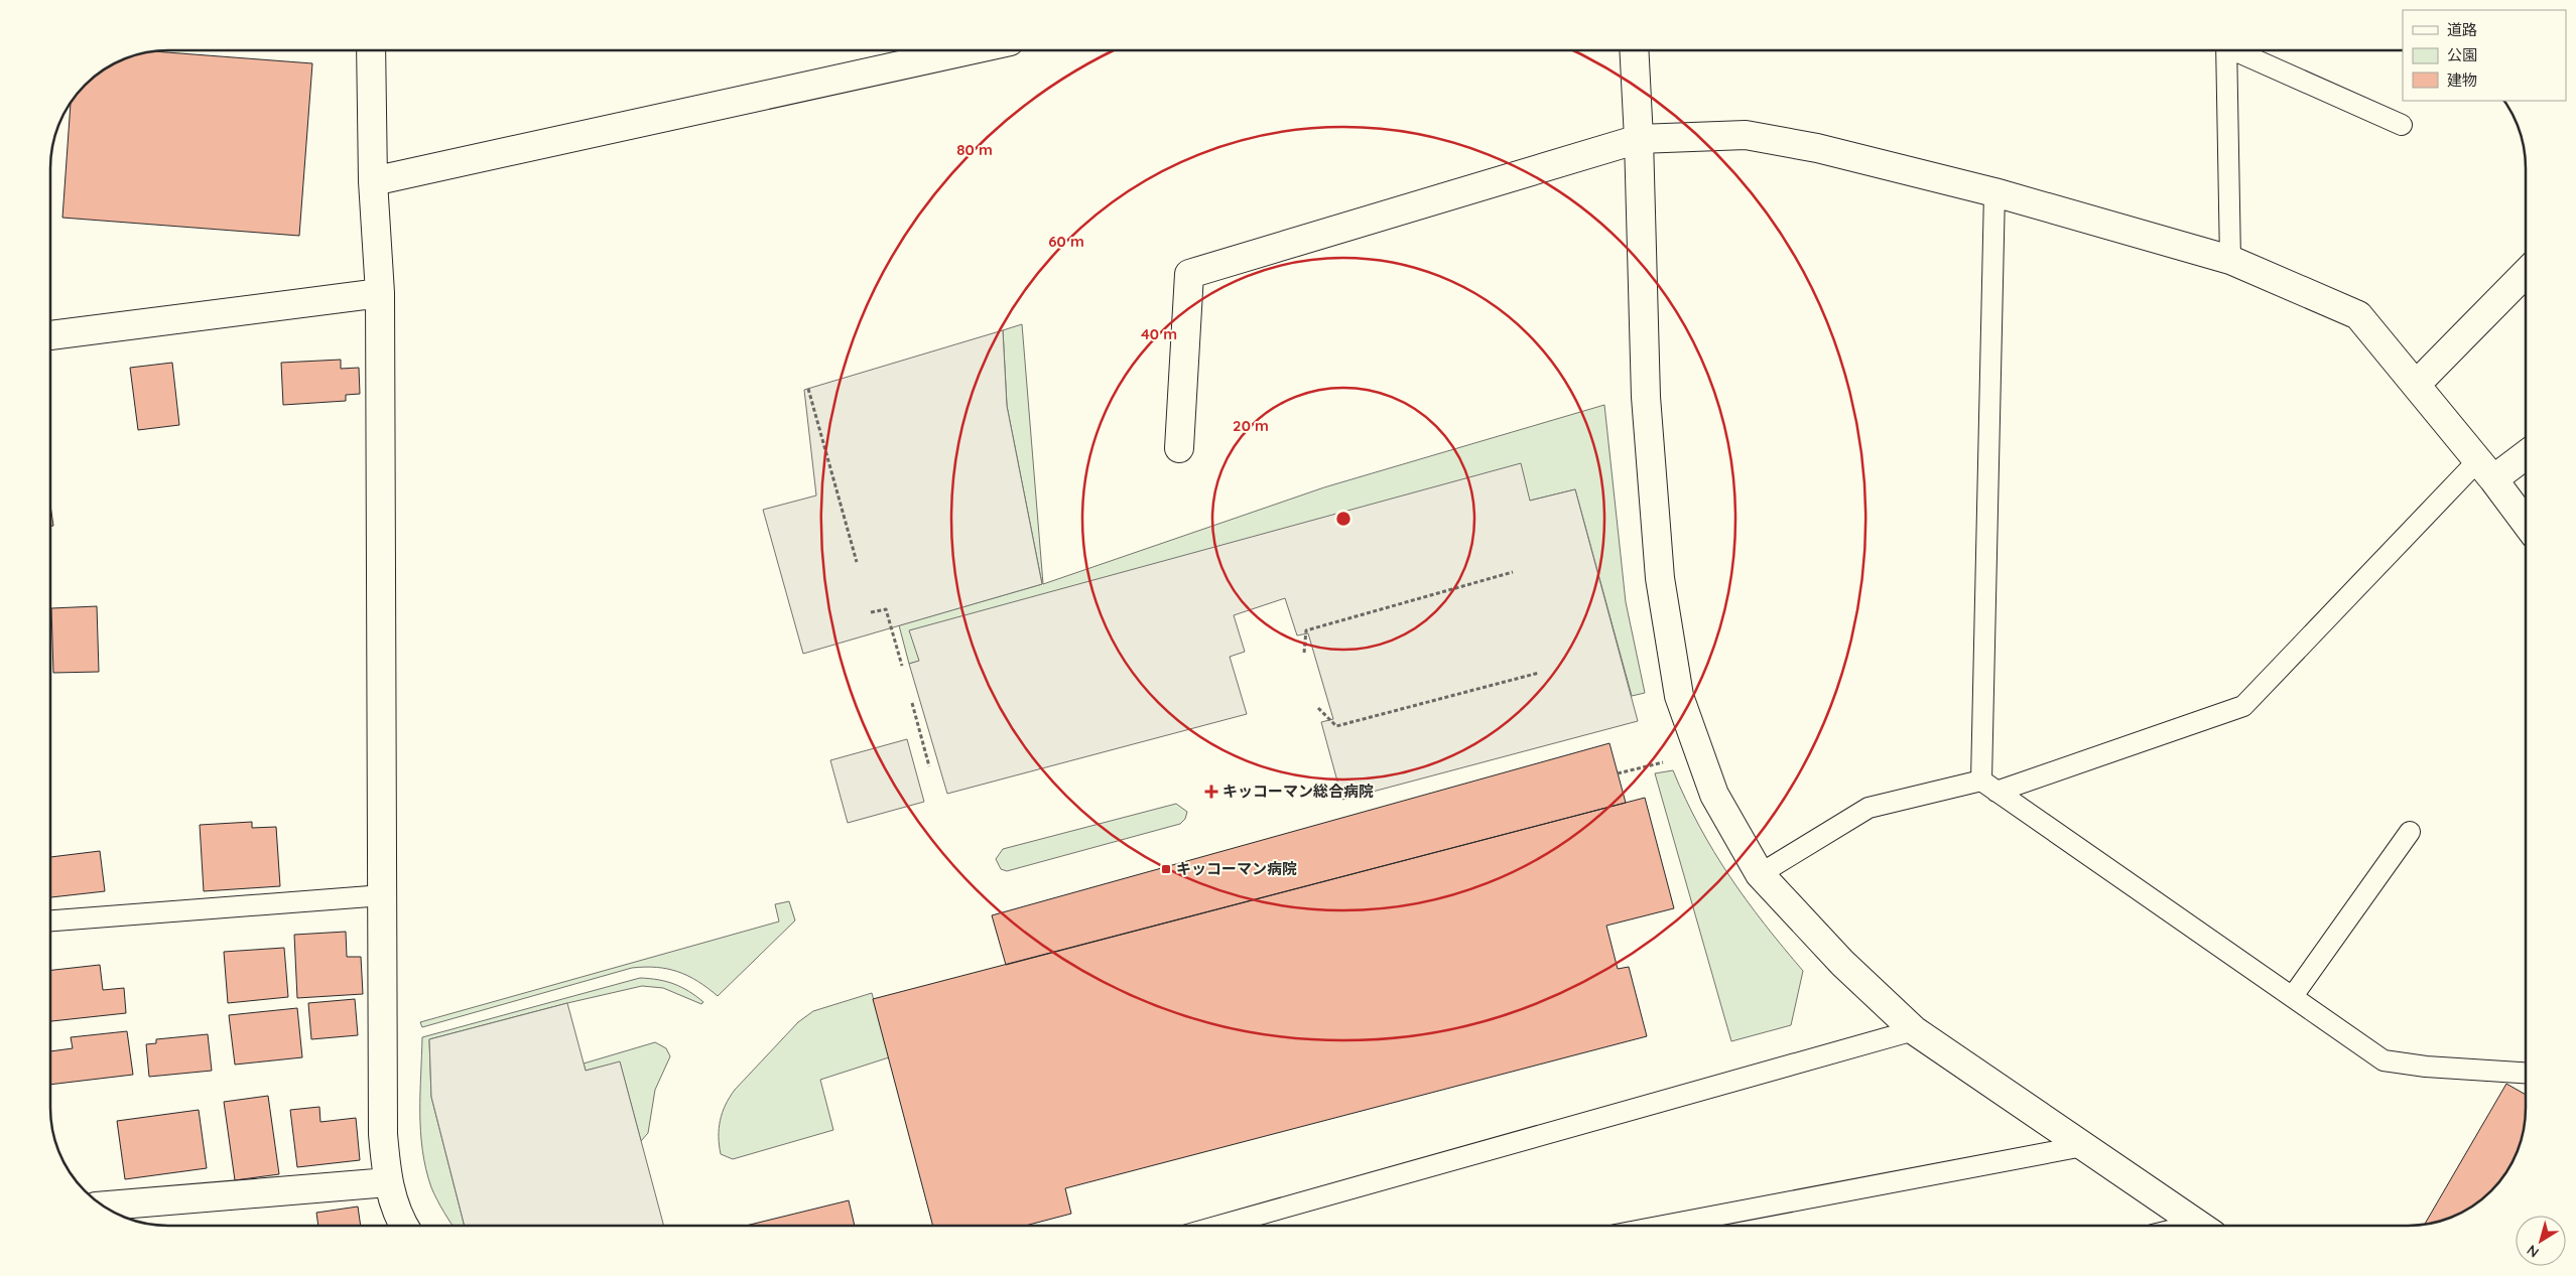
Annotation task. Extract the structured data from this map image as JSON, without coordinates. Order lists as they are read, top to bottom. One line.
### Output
{"places":{"health":["キッコーマン総合病院"],"transit":["キッコーマン病院"]},"legend":["道路","公園","建物"],"north":"bottom left","rings":["80 m","60 m","40 m","20 m"]}
